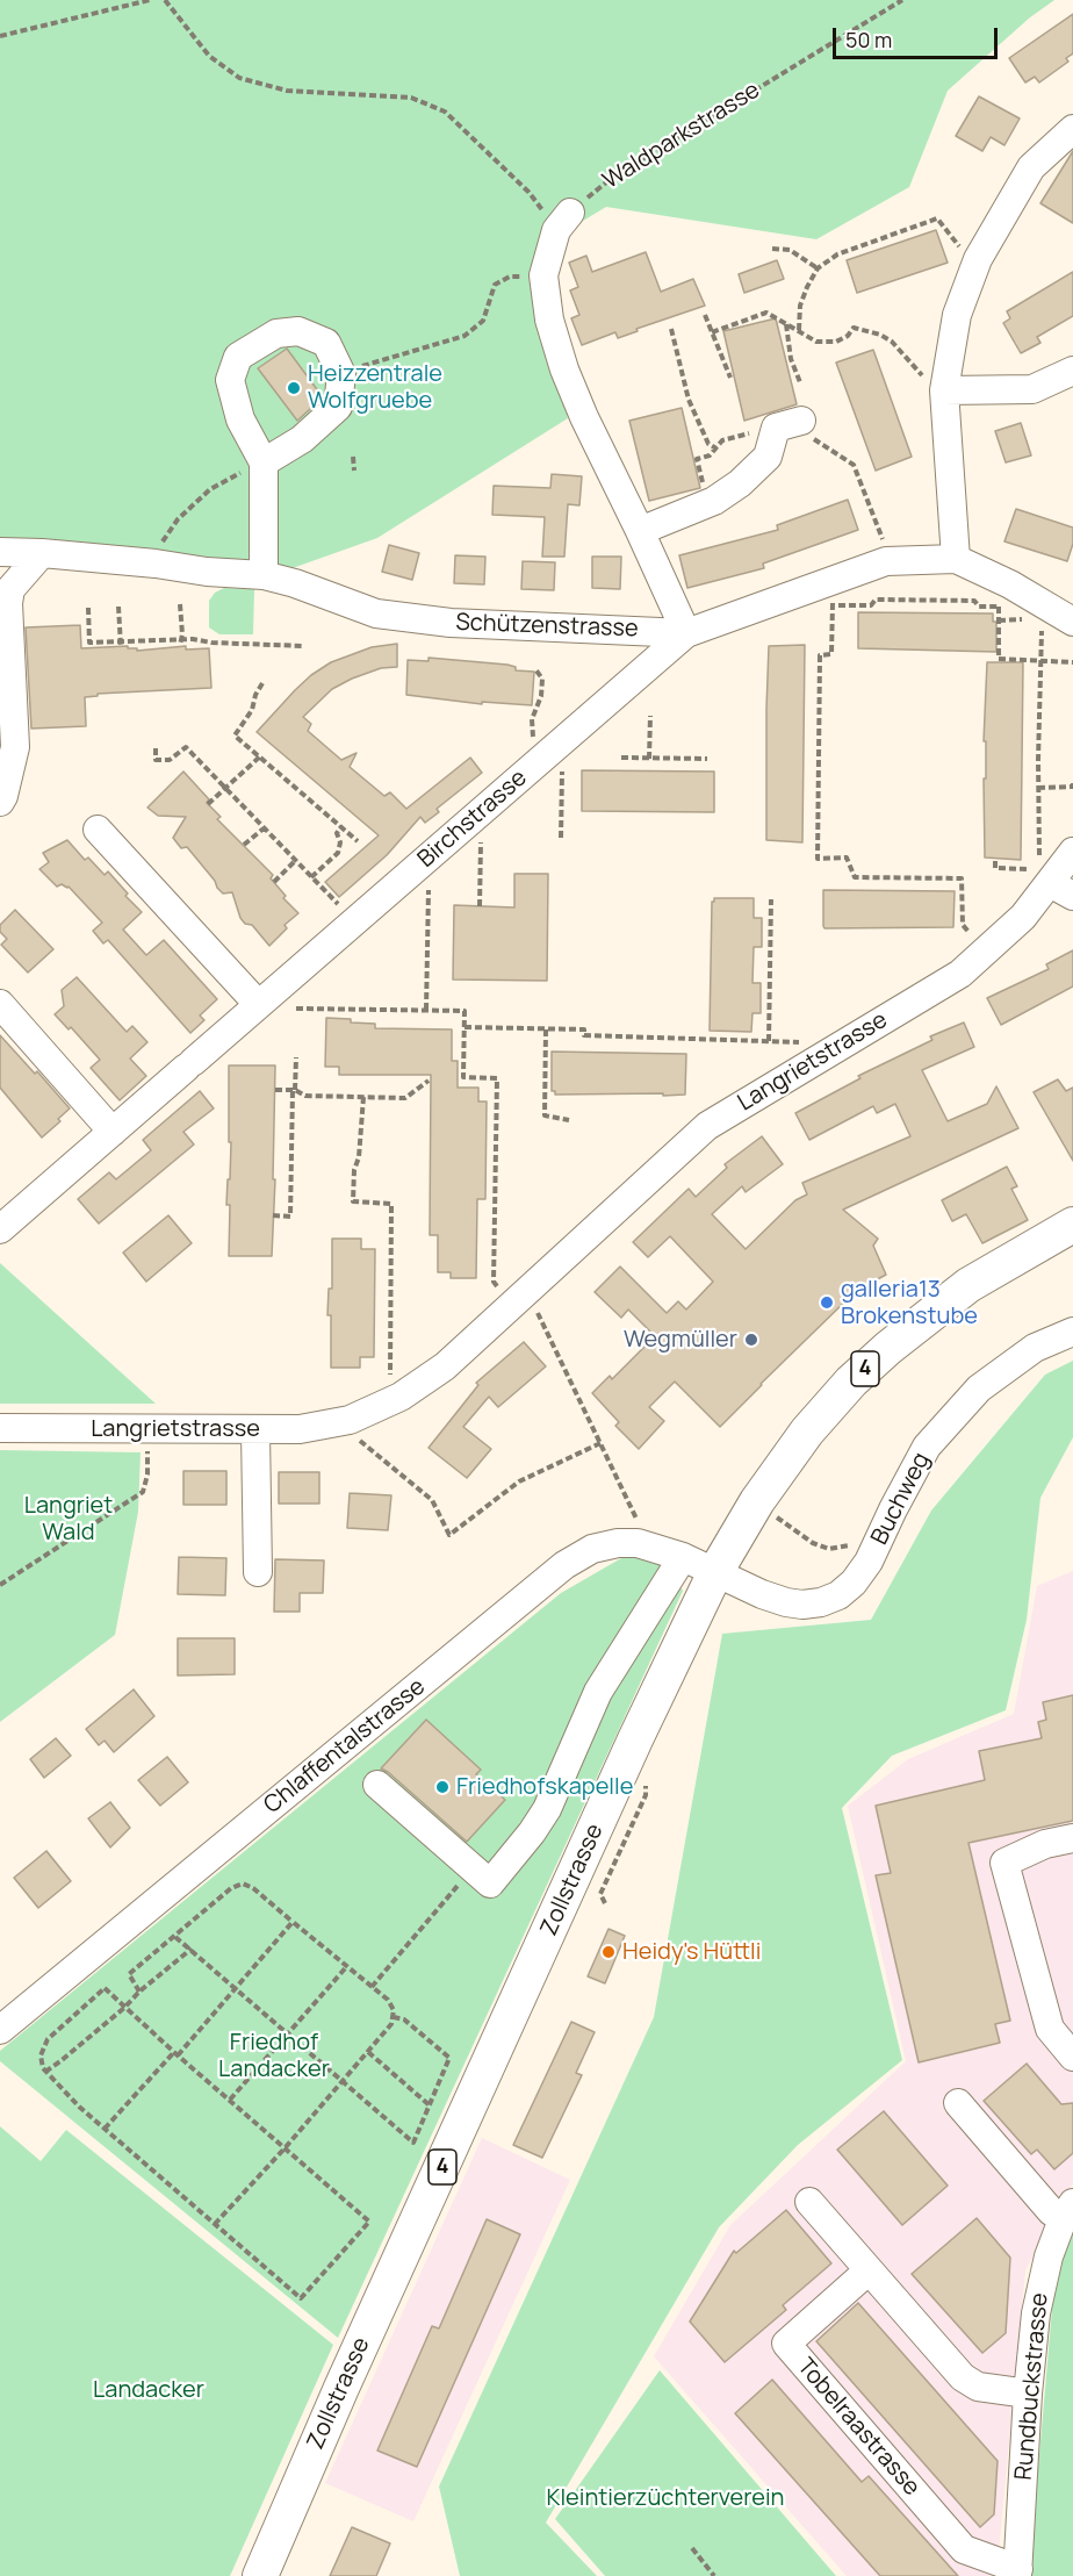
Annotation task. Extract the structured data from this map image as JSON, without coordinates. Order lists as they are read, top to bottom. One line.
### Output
{"streets":{"main road":["4","Zollstrasse"],"street":["Schützenstrasse","Birchstrasse","Langrietstrasse","Buchweg","Chlaffentalstrasse","Rundbuckstrasse","Tobelraastrasse"],"path":["Waldparkstrasse"]},"crossings":[["Schützenstrasse","Birchstrasse"],["Buchweg","Chlaffentalstrasse"],["Buchweg","Zollstrasse"],["Chlaffentalstrasse","Zollstrasse"],["Rundbuckstrasse","Tobelraastrasse"]],"parks":["Langriet Wald","Friedhof Landacker","Landacker","Kleintierzüchterverein"],"places":["Heizzentrale Wolfgruebe","galleria13 Brokenstube","Wegmüller","Friedhofskapelle","Heidy's Hüttli"],"scale_bar":"50 m"}
